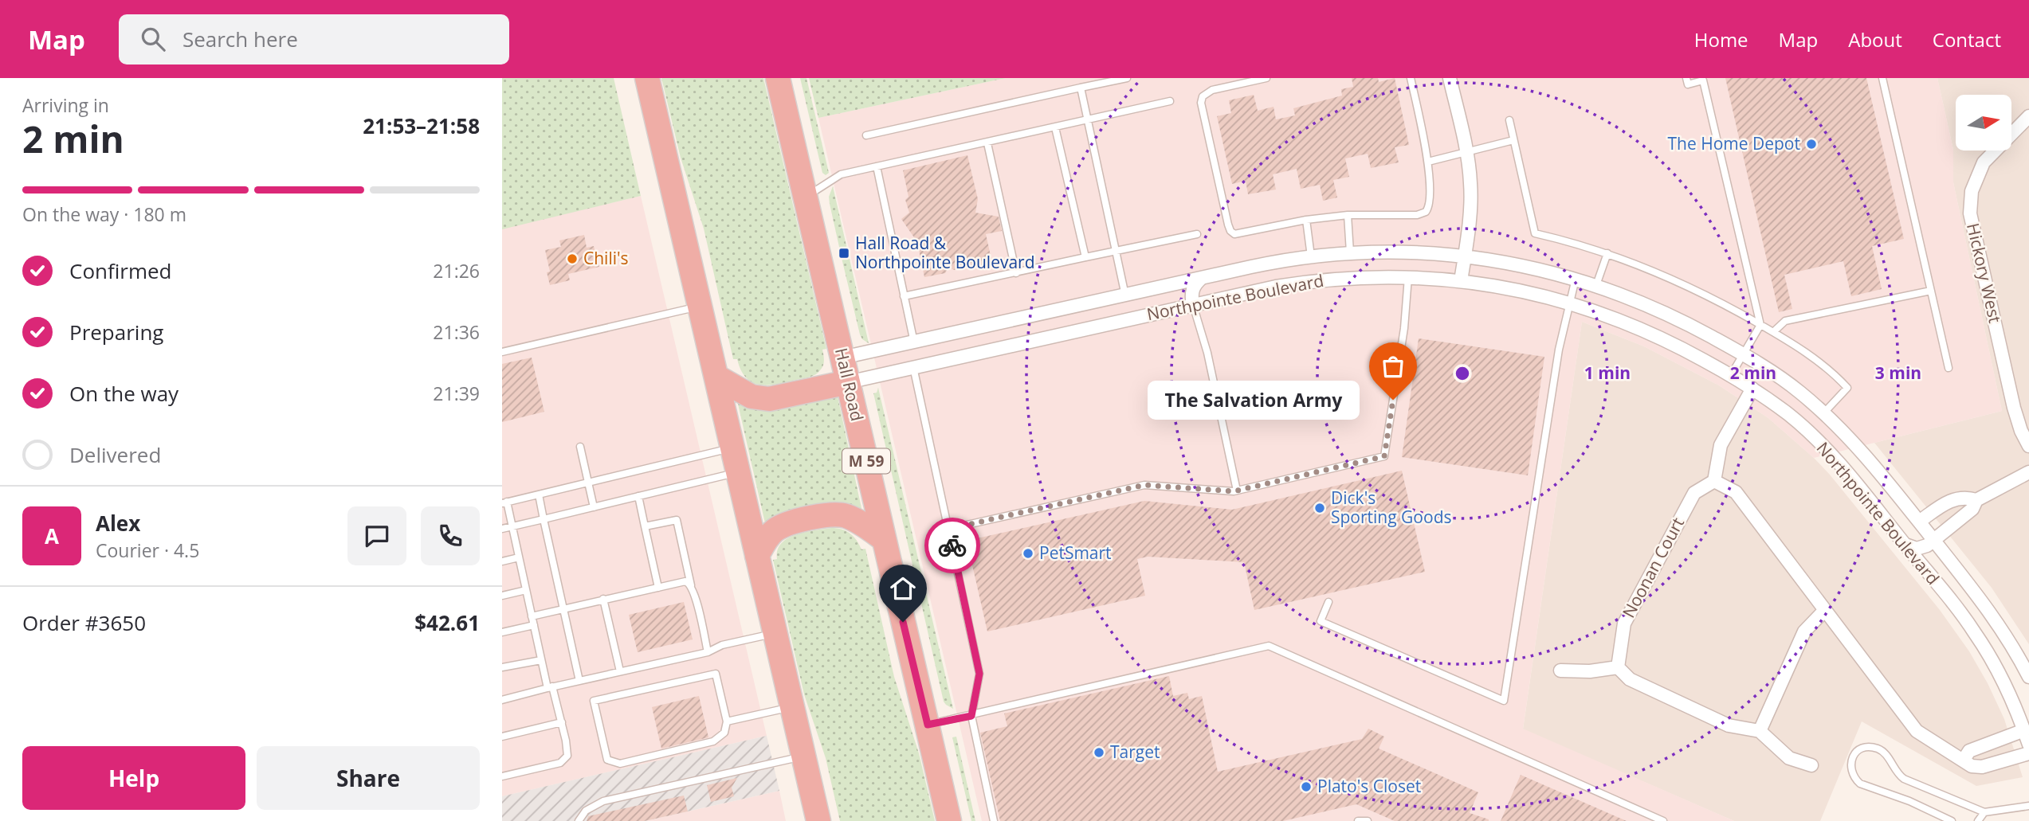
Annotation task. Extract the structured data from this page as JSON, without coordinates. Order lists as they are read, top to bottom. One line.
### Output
{"streets":{"highway":["Hall Road","M 59"],"street":["Hickory West","Northpointe Boulevard","Noonan Court"]},"crossings":[["Northpointe Boulevard","Hall Road"]],"places":{"other":["The Home Depot","Chili's","The Salvation Army","Dick's Sporting Goods","PetSmart","Target","Plato's Closet"],"transit":["Hall Road & Northpointe Boulevard"]},"north":"right","page":{"header":"Map","search":"Search here","nav":["Home","Map","About","Contact"],"heading":["2 min","Arriving in","21:53–21:58"],"panel":["Alex","Courier · 4.5","Order #3650","$42.61"],"bar":"On the way · 180 m","list":[["Confirmed","21:26"],["Preparing","21:36"],["On the way","21:39"],"Delivered"],"bubble":"The Salvation Army","round":"A","buttons":["Help","Share"]},"rings":["1 min","2 min","3 min"]}
